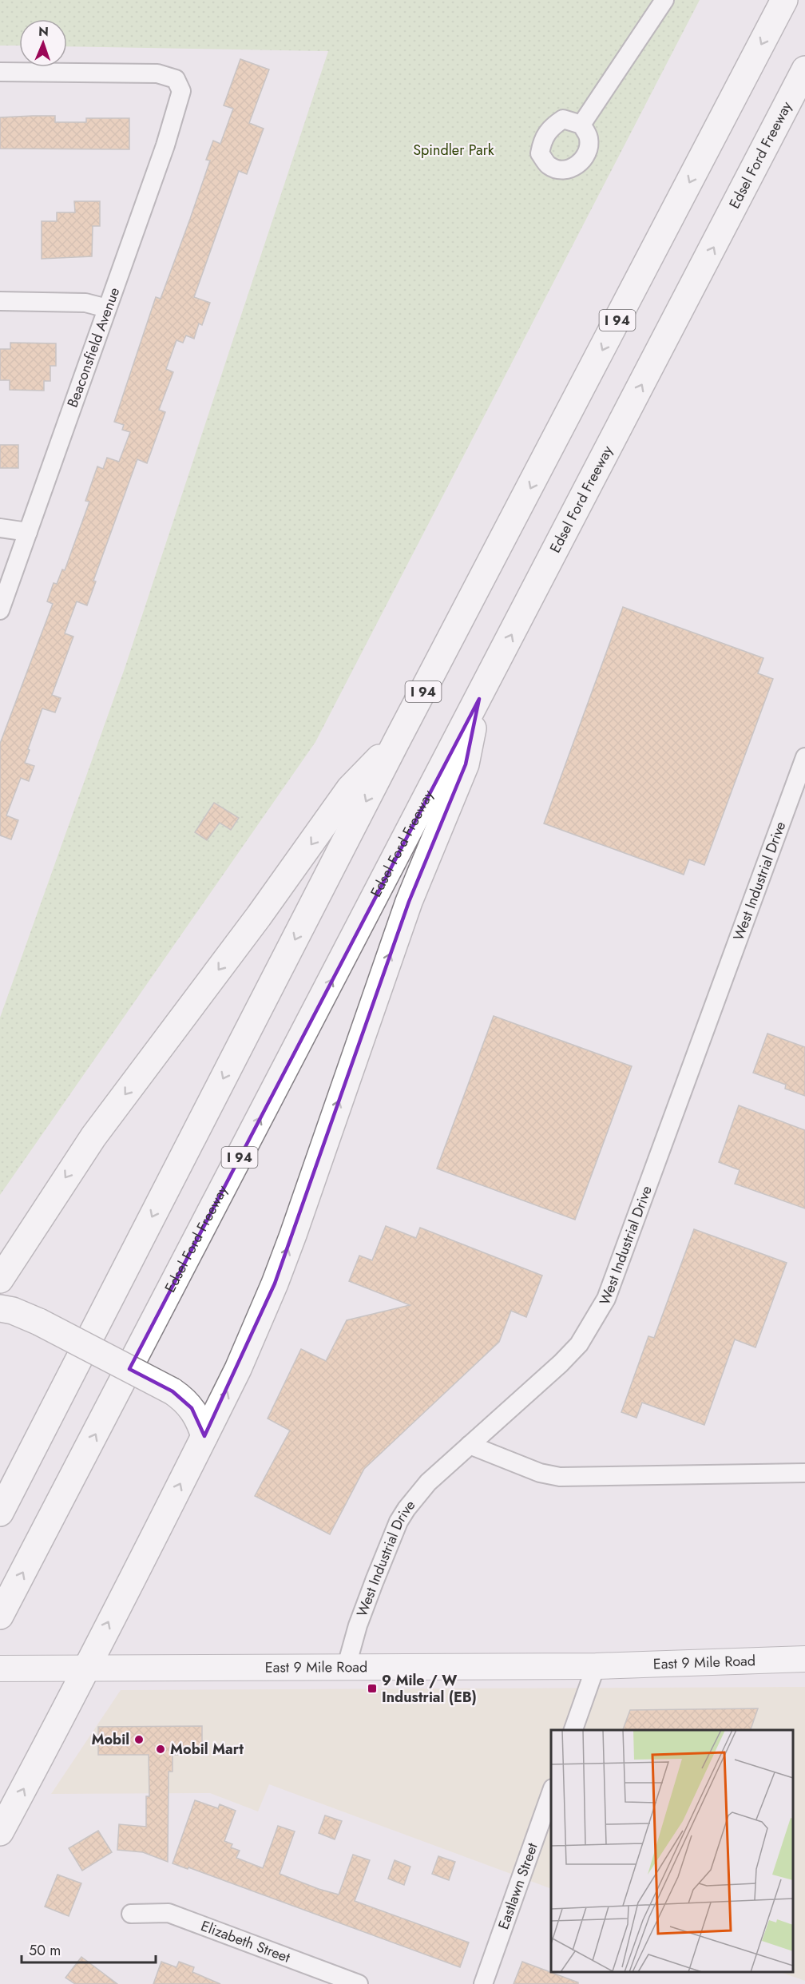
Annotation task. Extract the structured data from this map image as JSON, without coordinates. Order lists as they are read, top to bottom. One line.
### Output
{"streets":{"highway":["Edsel Ford Freeway","I 94"],"main road":["East 9 Mile Road"],"street":["Beaconsfield Avenue","West Industrial Drive","Eastlawn Street","Elizabeth Street"]},"crossings":[["West Industrial Drive","East 9 Mile Road"]],"parks":["Spindler Park"],"places":{"transit":["9 Mile / W Industrial (EB)"],"other":["Mobil","Mobil Mart"]},"scale_bar":"50 m","north":"top"}
